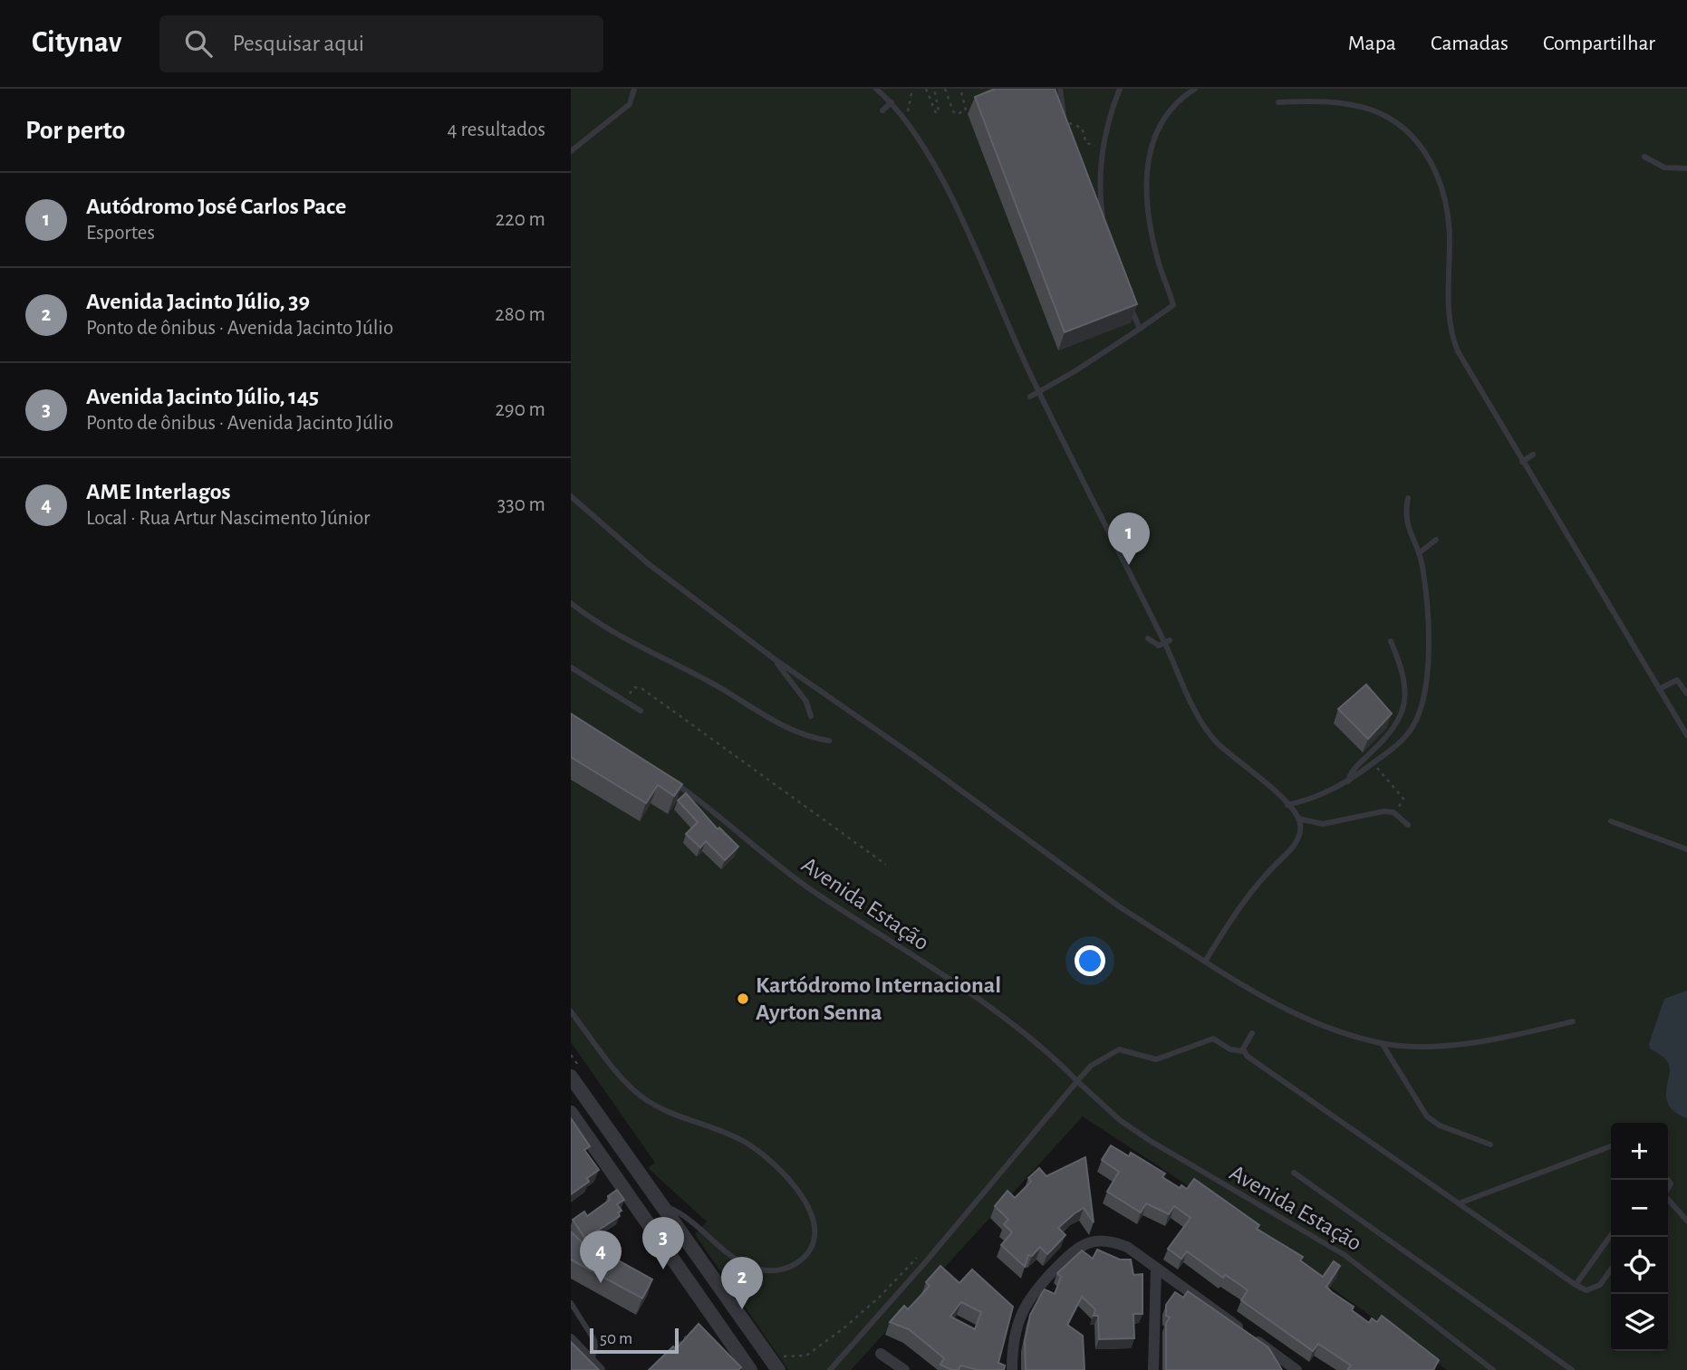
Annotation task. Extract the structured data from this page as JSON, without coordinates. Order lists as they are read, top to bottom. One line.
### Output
{"streets":{"lane":["Avenida Estação"]},"places":["Kartódromo Internacional Ayrton Senna"],"scale_bar":"50 m","page":{"header":"Citynav","search":"Pesquisar aqui","nav":["Mapa","Camadas","Compartilhar"],"heading":["Por perto","4 resultados"],"list":[{"mark":"1","name":"Autódromo José Carlos Pace","note":"Esportes","value":"220 m"},{"mark":"2","name":"Avenida Jacinto Júlio, 39","note":"Ponto de ônibus · Avenida Jacinto Júlio","value":"280 m"},{"mark":"3","name":"Avenida Jacinto Júlio, 145","note":"Ponto de ônibus · Avenida Jacinto Júlio","value":"290 m"},{"mark":"4","name":"AME Interlagos","note":"Local · Rua Artur Nascimento Júnior","value":"330 m"}],"pins":["1","3","4","2"],"map_buttons":["+","−"],"scale":"50 m"}}
